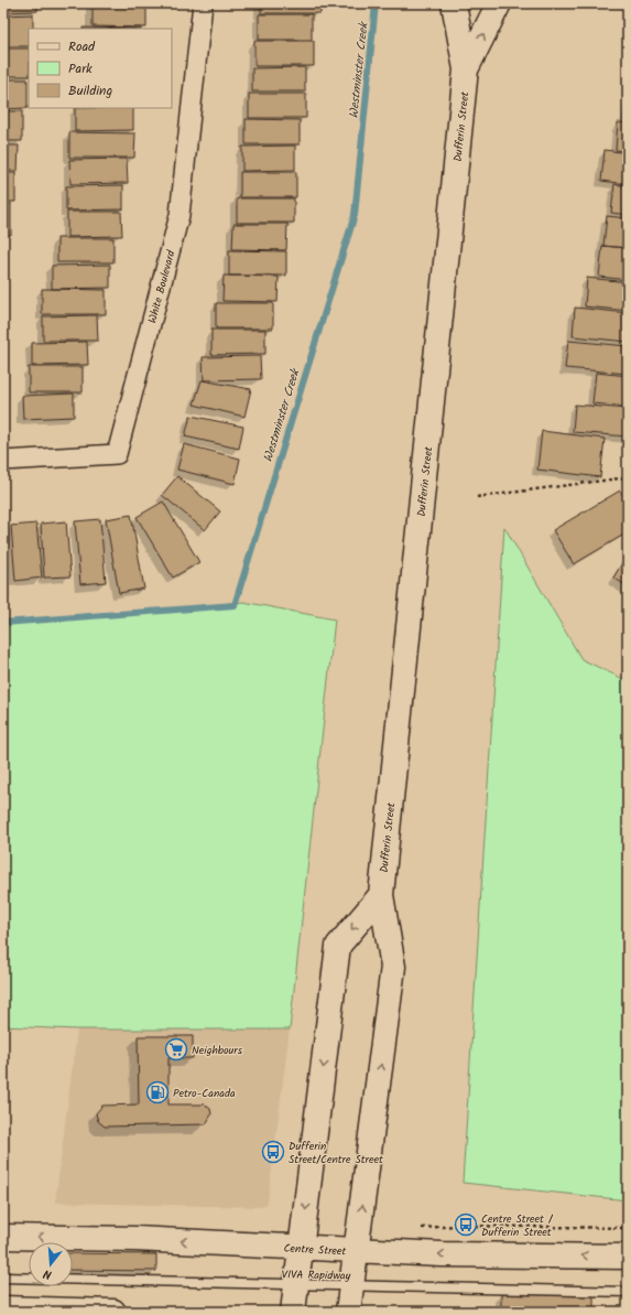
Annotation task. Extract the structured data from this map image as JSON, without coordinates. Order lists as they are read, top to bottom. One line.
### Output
{"streets":{"main road":["Dufferin Street","Centre Street"],"street":["White Boulevard"],"lane":["VIVA Rapidway"]},"crossings":[["Dufferin Street","Centre Street"],["Dufferin Street","VIVA Rapidway"]],"one_way":["Centre Street"],"water":["Westminster Creek"],"places":{"supermarket":["Neighbours"],"fuel station":["Petro-Canada"],"bus stop":["Dufferin Street/Centre Street","Centre Street / Dufferin Street"]},"legend":["Road","Park","Building"],"north":"bottom"}
